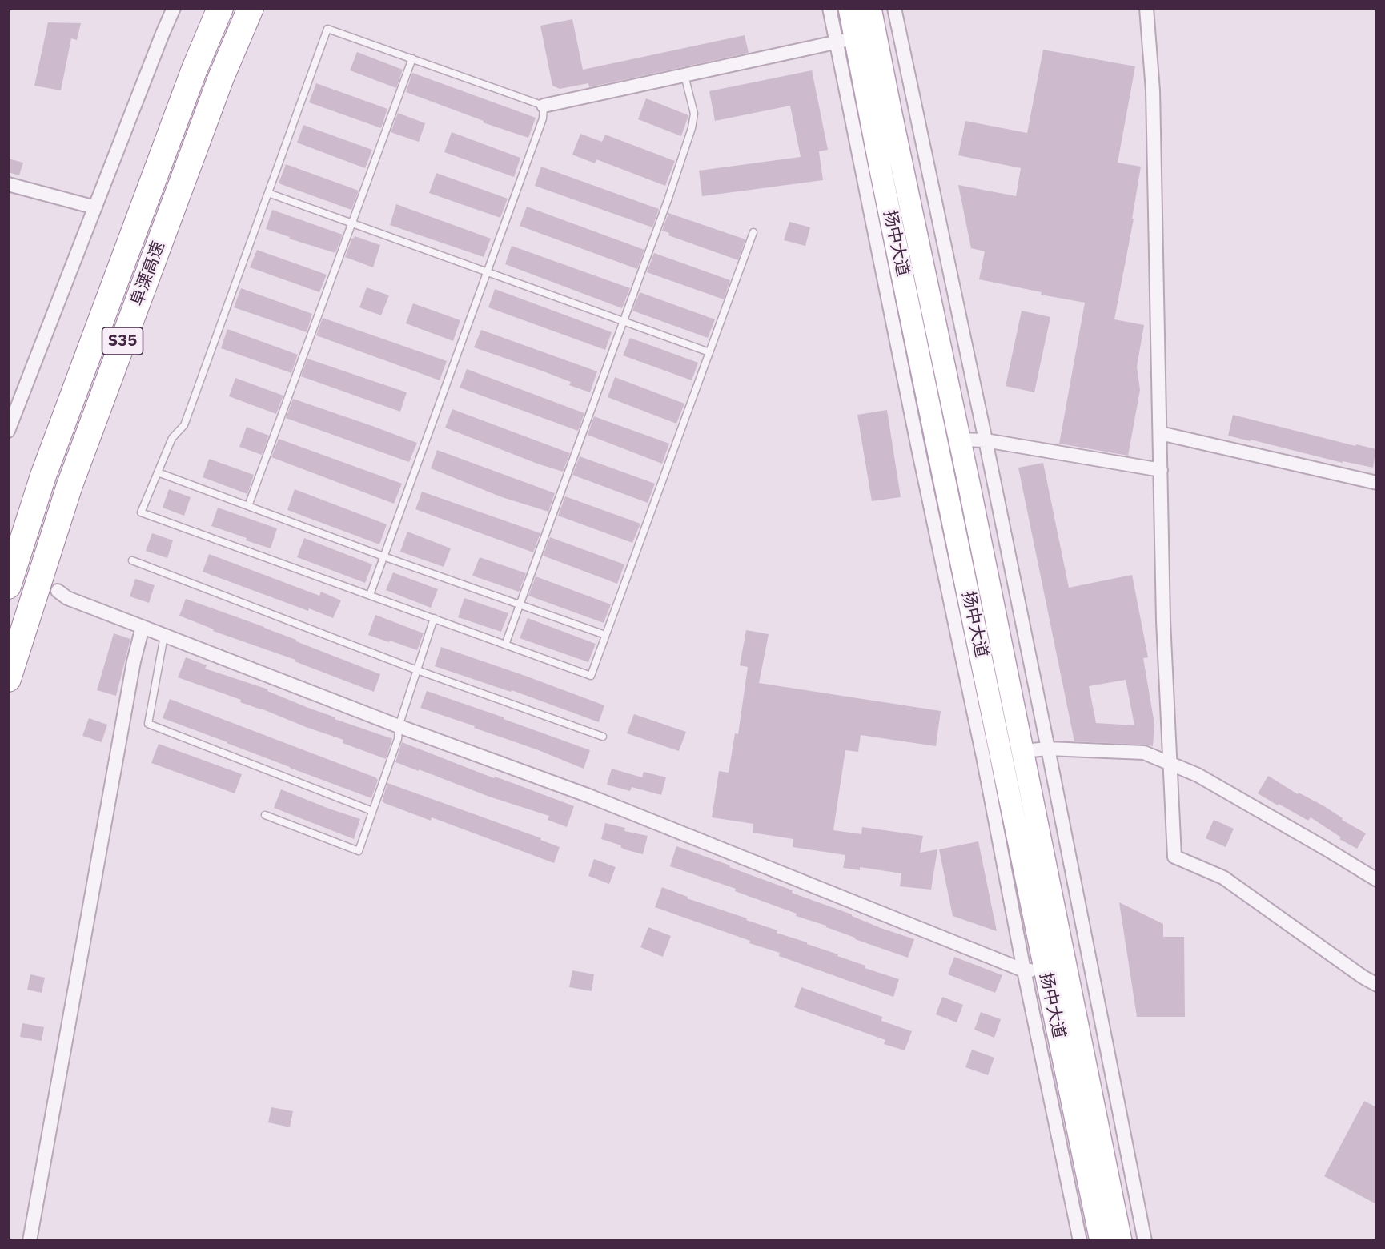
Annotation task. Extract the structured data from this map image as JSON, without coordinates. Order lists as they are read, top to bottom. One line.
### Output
{"streets":{"highway":["阜溧高速","S35"],"main road":["扬中大道"]}}
